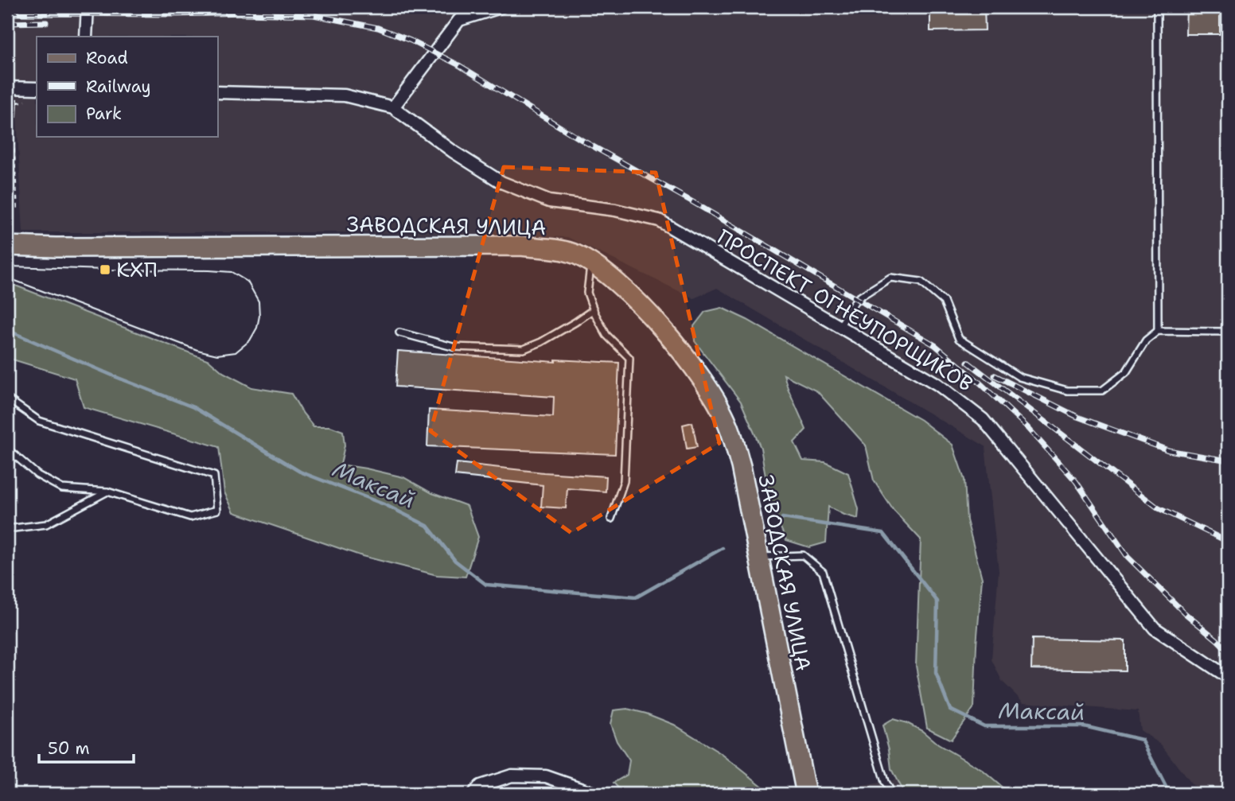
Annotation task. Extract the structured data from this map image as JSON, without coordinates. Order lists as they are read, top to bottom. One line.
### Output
{"streets":{"main road":["ЗАВОДСКАЯ УЛИЦА"],"street":["ПРОСПЕКТ ОГНЕУПОРЩИКОВ"]},"water":["Максай"],"places":{"transit":["КХП"]},"legend":["Road","Railway","Park"],"scale_bar":"50 m"}
